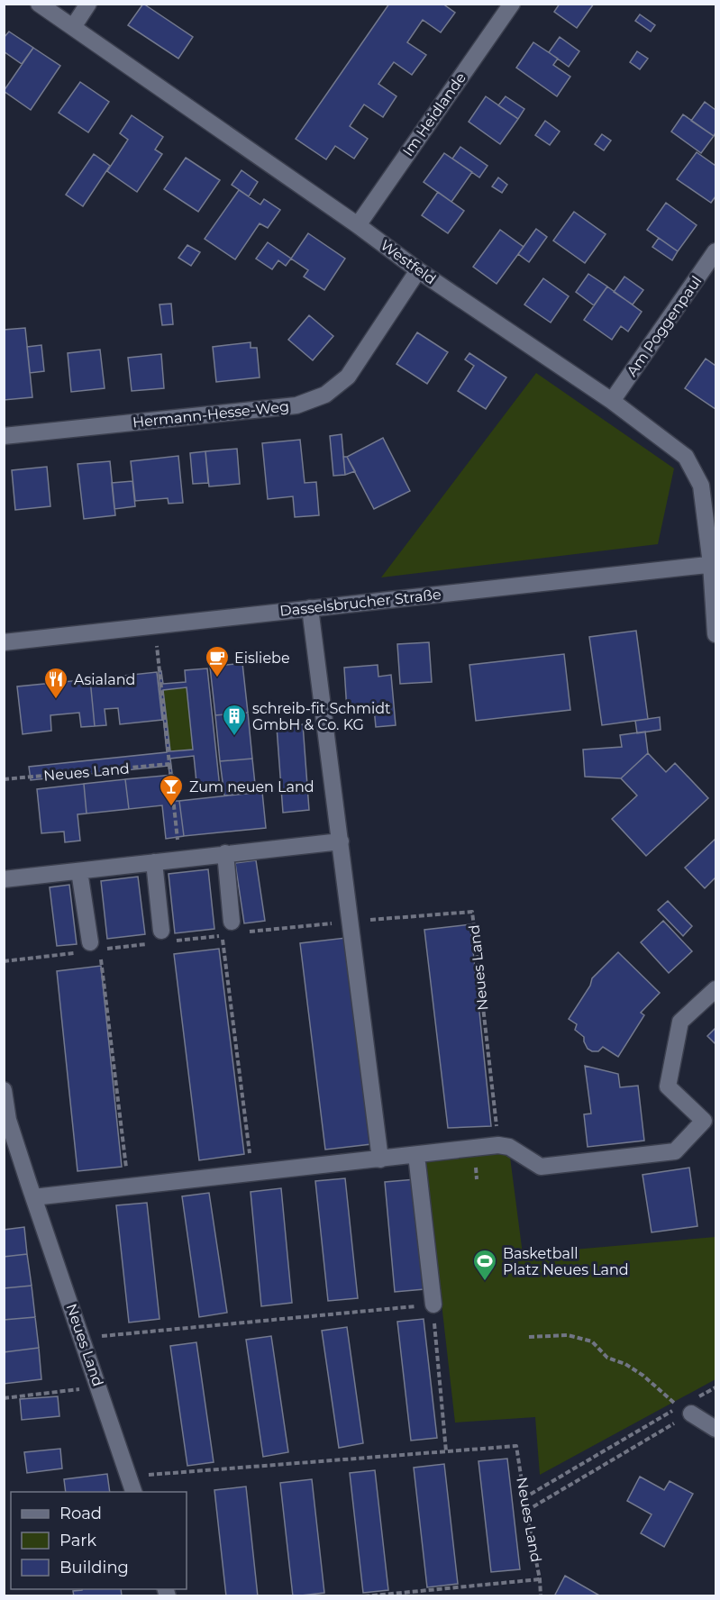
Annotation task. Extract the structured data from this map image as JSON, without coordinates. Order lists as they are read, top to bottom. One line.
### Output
{"streets":{"street":["Im Heidlande","Westfeld","Am Poggenpaul","Hermann-Hesse-Weg","Dasselsbrucher Straße","Neues Land"]},"crossings":[["Im Heidlande","Westfeld"],["Westfeld","Am Poggenpaul"],["Westfeld","Hermann-Hesse-Weg"],["Westfeld","Dasselsbrucher Straße"]],"places":{"cafe":["Eisliebe"],"restaurant":["Asialand"],"building":["schreib-fit Schmidt GmbH & Co. KG"],"bar":["Zum neuen Land"],"sports":["Basketball Platz Neues Land"]},"legend":["Road","Park","Building"]}
